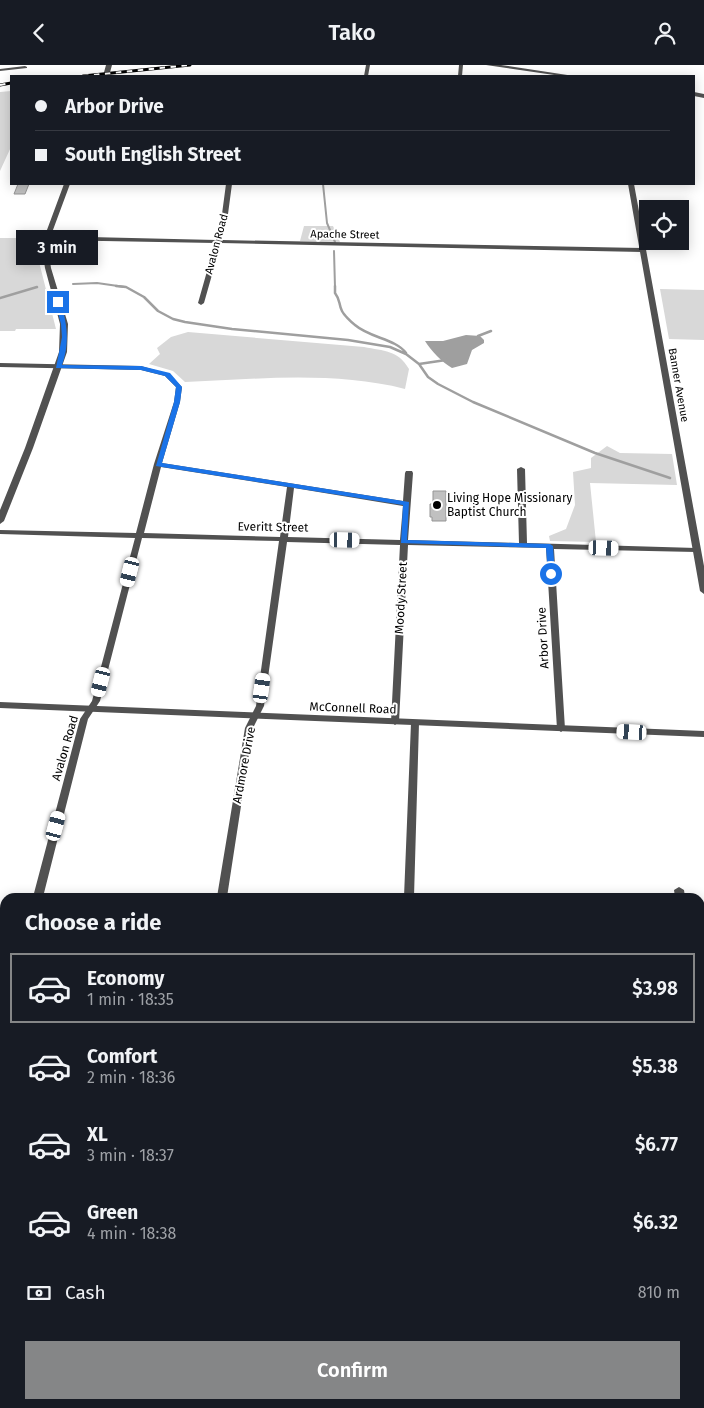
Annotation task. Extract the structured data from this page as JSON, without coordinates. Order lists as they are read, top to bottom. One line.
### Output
{"streets":{"street":["Apache Street","Avalon Road","Banner Avenue","Everitt Street","Moody Street","Arbor Drive","McConnell Road","Ardmore Drive"]},"crossings":[["Apache Street","Avalon Road"],["Avalon Road","Everitt Street"],["Avalon Road","McConnell Road"],["Banner Avenue","Everitt Street"],["Everitt Street","Moody Street"],["Everitt Street","Arbor Drive"],["Everitt Street","Ardmore Drive"],["Moody Street","McConnell Road"],["Arbor Drive","McConnell Road"],["McConnell Road","Ardmore Drive"]],"places":["Living Hope Missionary Baptist Church"],"page":{"header":"Tako","banner":["Arbor Drive","South English Street"],"bubble":"3 min","heading":"Choose a ride","list":[{"name":"Economy","note":"1 min · 18:35","value":"$3.98"},{"name":"Comfort","note":"2 min · 18:36","value":"$5.38"},{"name":"XL","note":"3 min · 18:37","value":"$6.77"},{"name":"Green","note":"4 min · 18:38","value":"$6.32"}],"pay":["Cash","810 m"],"buttons":"Confirm"}}
